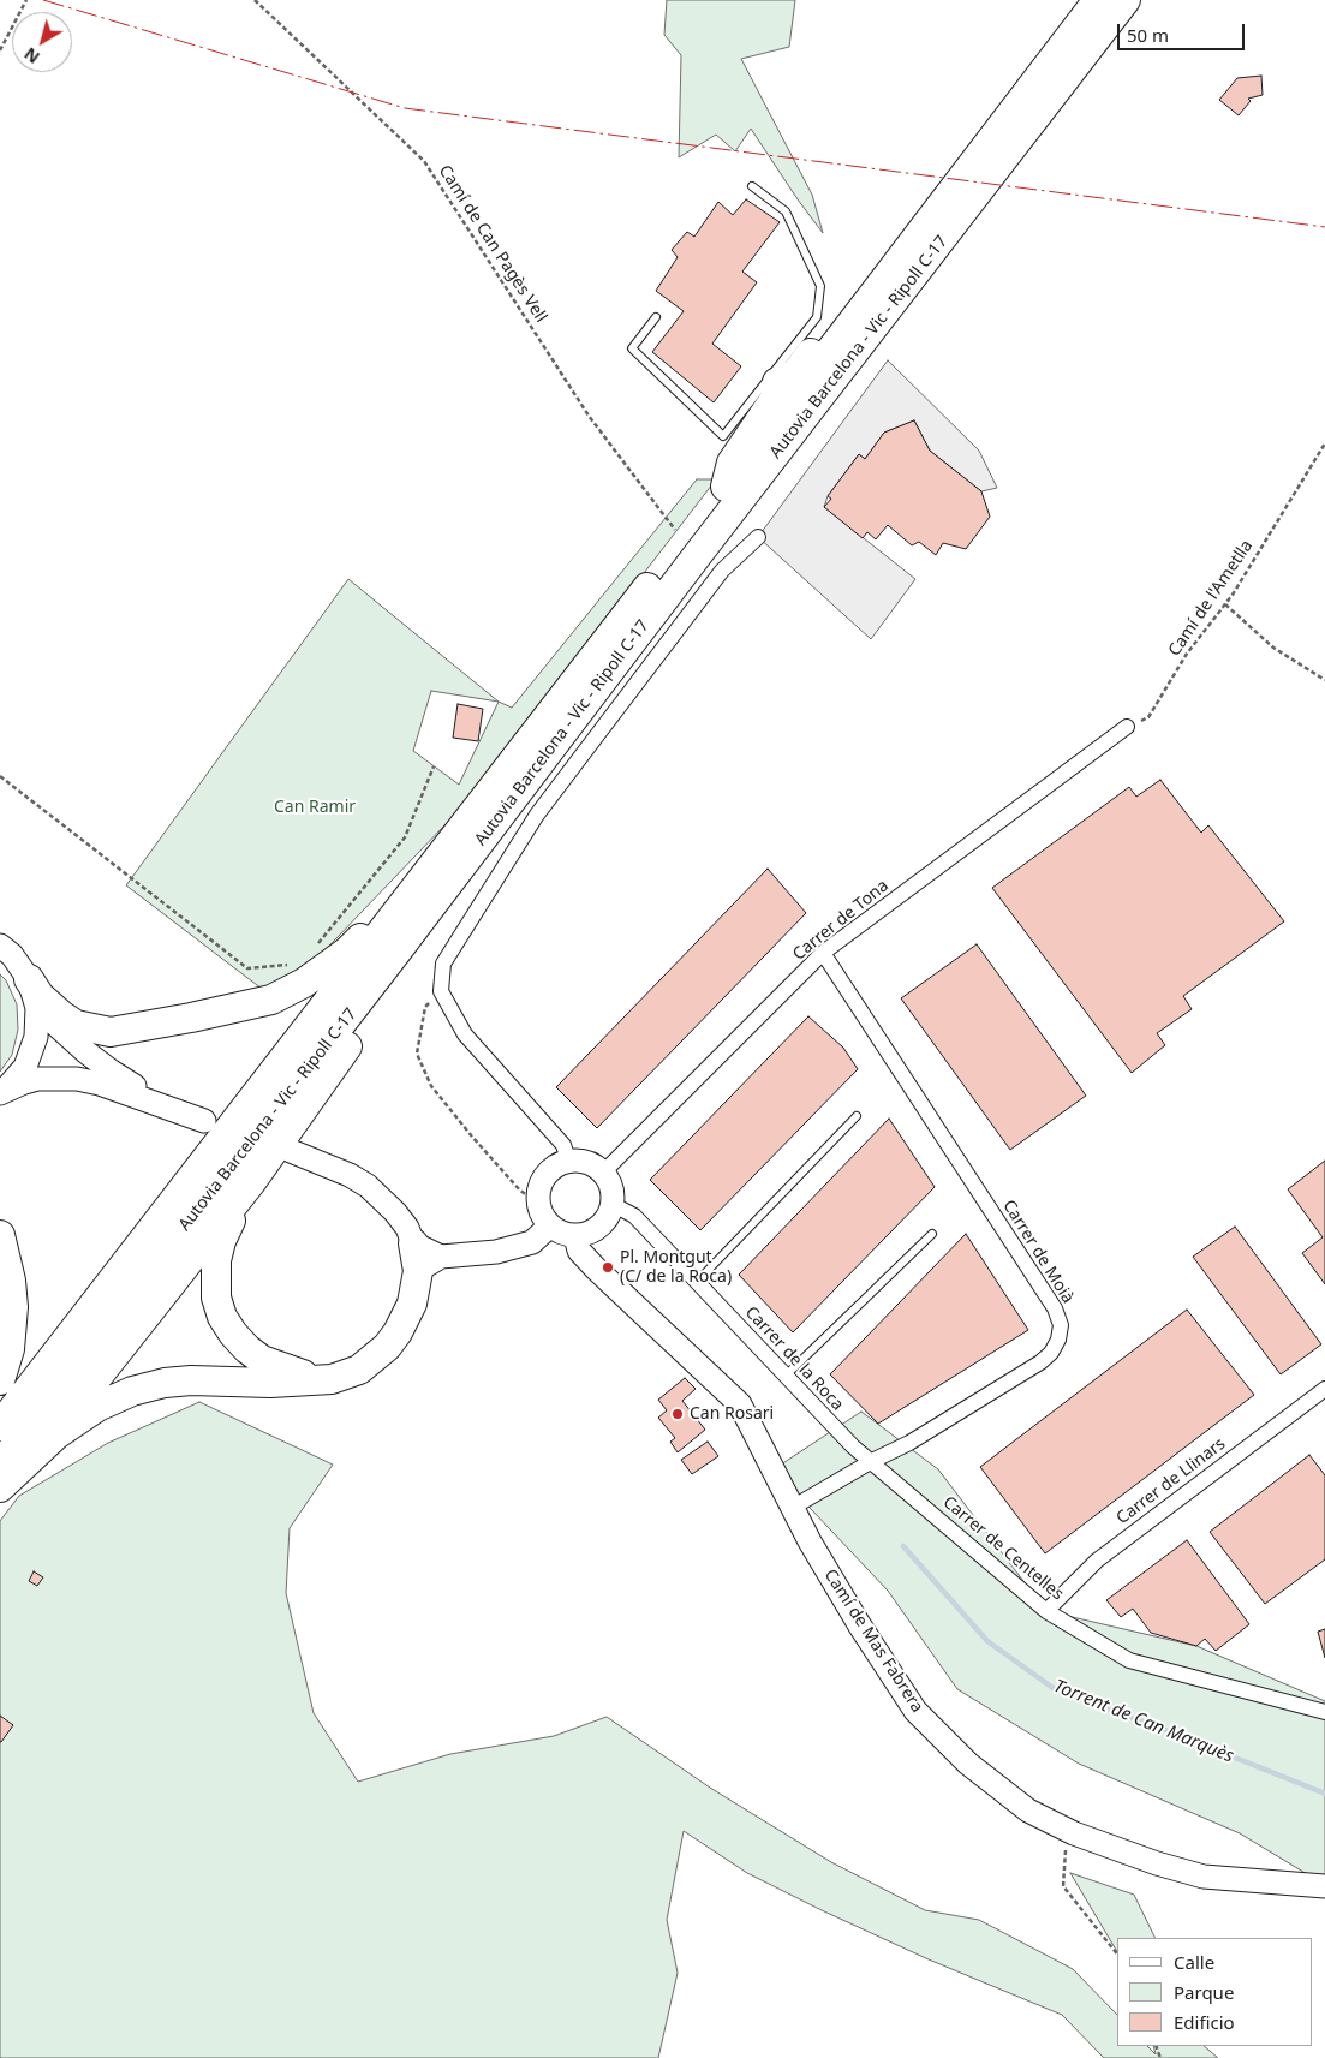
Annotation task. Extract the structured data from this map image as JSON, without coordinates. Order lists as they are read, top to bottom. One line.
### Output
{"streets":{"highway":["Autovia Barcelona - Vic - Ripoll C-17"],"street":["Carrer de Tona","Carrer de Moià","Carrer de la Roca","Carrer de Llinars","Carrer de Centelles","Camí de Mas Fabrera"],"path":["Camí de Can Pagès Vell","Camí de l'Ametlla"]},"crossings":[["Camí de l'Ametlla","Carrer de Tona"],["Carrer de Tona","Carrer de Moià"],["Carrer de Tona","Carrer de la Roca"],["Carrer de Tona","Camí de Mas Fabrera"],["Carrer de Moià","Carrer de la Roca"],["Carrer de Moià","Carrer de Centelles"],["Carrer de Moià","Camí de Mas Fabrera"],["Carrer de la Roca","Carrer de Centelles"],["Carrer de la Roca","Camí de Mas Fabrera"],["Carrer de Llinars","Carrer de Centelles"]],"water":["Torrent de Can Marquès"],"parks":["Can Ramir"],"places":["Pl. Montgut (C/ de la Roca)","Can Rosari"],"legend":["Calle","Parque","Edificio"],"scale_bar":"50 m","north":"bottom left"}
